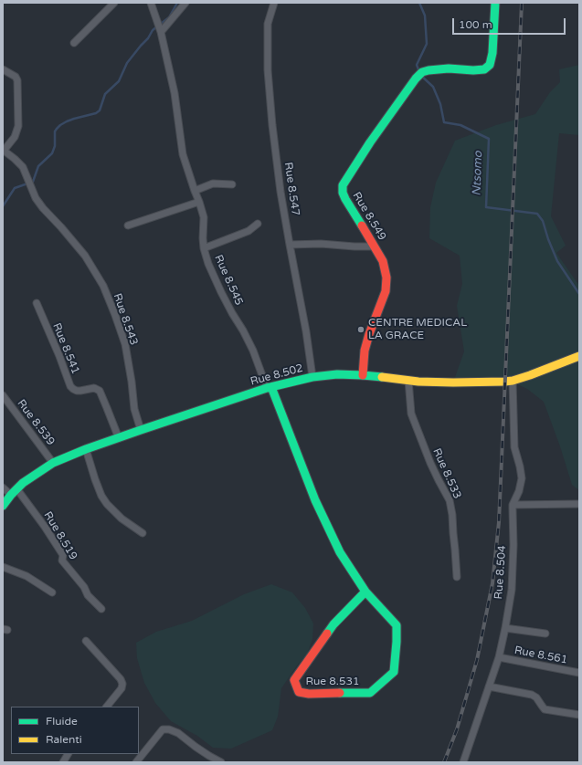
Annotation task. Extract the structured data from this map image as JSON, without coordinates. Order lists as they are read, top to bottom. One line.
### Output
{"streets":{"street":["Rue 8.547","Rue 8.549","Rue 8.545","Rue 8.543","Rue 8.541","Rue 8.502","Rue 8.539","Rue 8.533","Rue 8.519","Rue 8.504","Rue 8.561","Rue 8.531"]},"crossings":[["Rue 8.547","Rue 8.502"],["Rue 8.549","Rue 8.502"],["Rue 8.545","Rue 8.502"],["Rue 8.545","Rue 8.531"],["Rue 8.543","Rue 8.502"],["Rue 8.541","Rue 8.502"],["Rue 8.502","Rue 8.539"],["Rue 8.502","Rue 8.533"],["Rue 8.502","Rue 8.519"],["Rue 8.502","Rue 8.504"],["Rue 8.502","Rue 8.531"],["Rue 8.504","Rue 8.561"]],"water":["Ntsomo"],"places":["CENTRE MEDICAL LA GRACE"],"legend":["Fluide","Ralenti"],"scale_bar":"100 m"}
